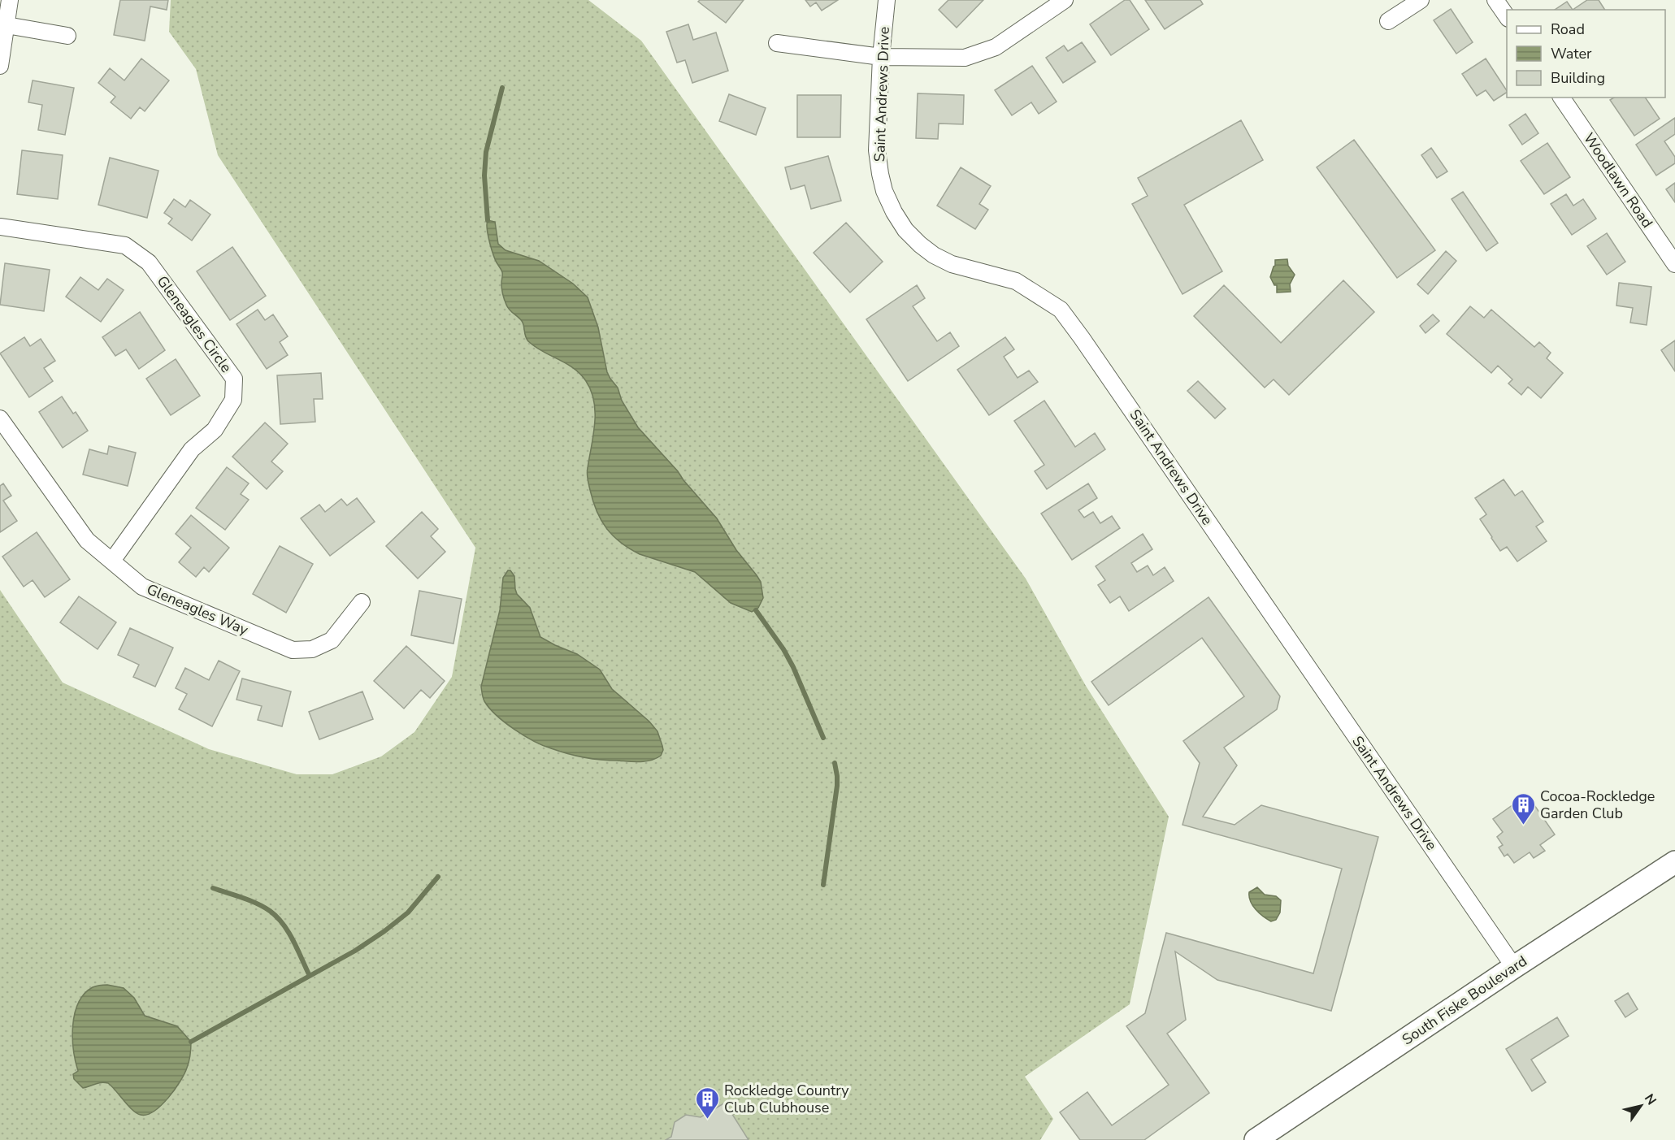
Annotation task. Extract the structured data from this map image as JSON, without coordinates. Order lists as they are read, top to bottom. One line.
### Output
{"streets":{"main road":["South Fiske Boulevard"],"street":["Saint Andrews Drive","Woodlawn Road","Gleneagles Circle","Gleneagles Way"]},"crossings":[["Saint Andrews Drive","South Fiske Boulevard"],["Gleneagles Circle","Gleneagles Way"]],"places":{"building":["Cocoa-Rockledge Garden Club","Rockledge Country Club Clubhouse"]},"legend":["Road","Water","Building"],"north":"top right"}
